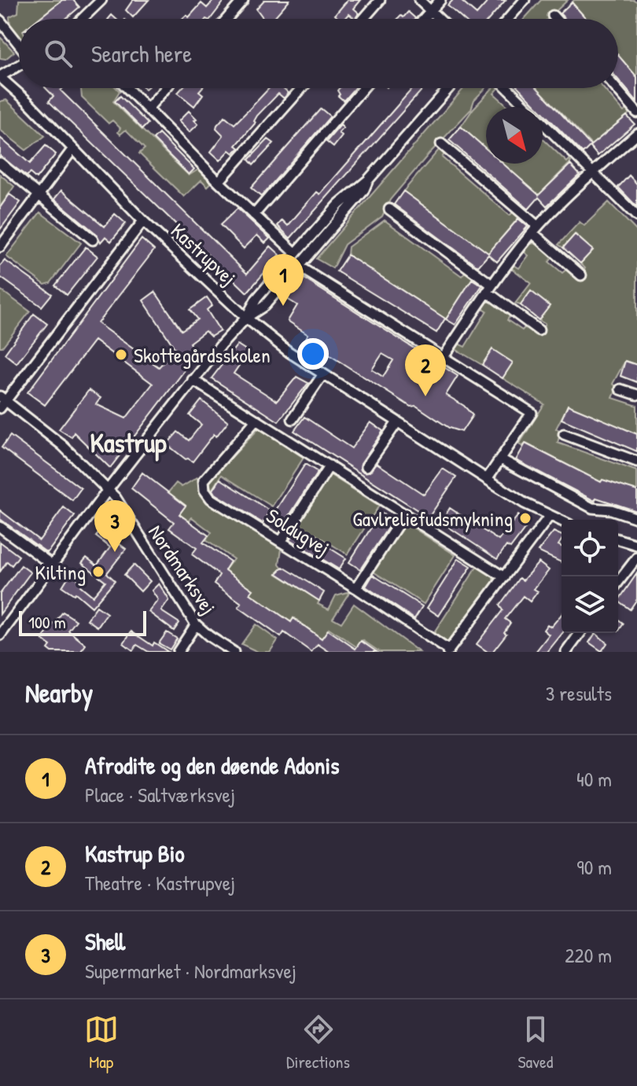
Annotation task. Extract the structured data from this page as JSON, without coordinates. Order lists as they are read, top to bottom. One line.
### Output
{"streets":{"street":["Kastrupvej","Soldugvej","Nordmarksvej"]},"crossings":[["Kastrupvej","Soldugvej"]],"districts":["Kastrup"],"places":["Skottegårdsskolen","Gavlreliefudsmykning","Kilting"],"scale_bar":"100 m","north":"bottom right","page":{"search":"Search here","pins":["1","2","3"],"scale":"100 m","heading":["Nearby","3 results"],"list":[{"mark":"1","name":"Afrodite og den døende Adonis","note":"Place · Saltværksvej","value":"40 m"},{"mark":"2","name":"Kastrup Bio","note":"Theatre · Kastrupvej","value":"90 m"},{"mark":"3","name":"Shell","note":"Supermarket · Nordmarksvej","value":"220 m"}],"nav":["Map","Directions","Saved"]}}
